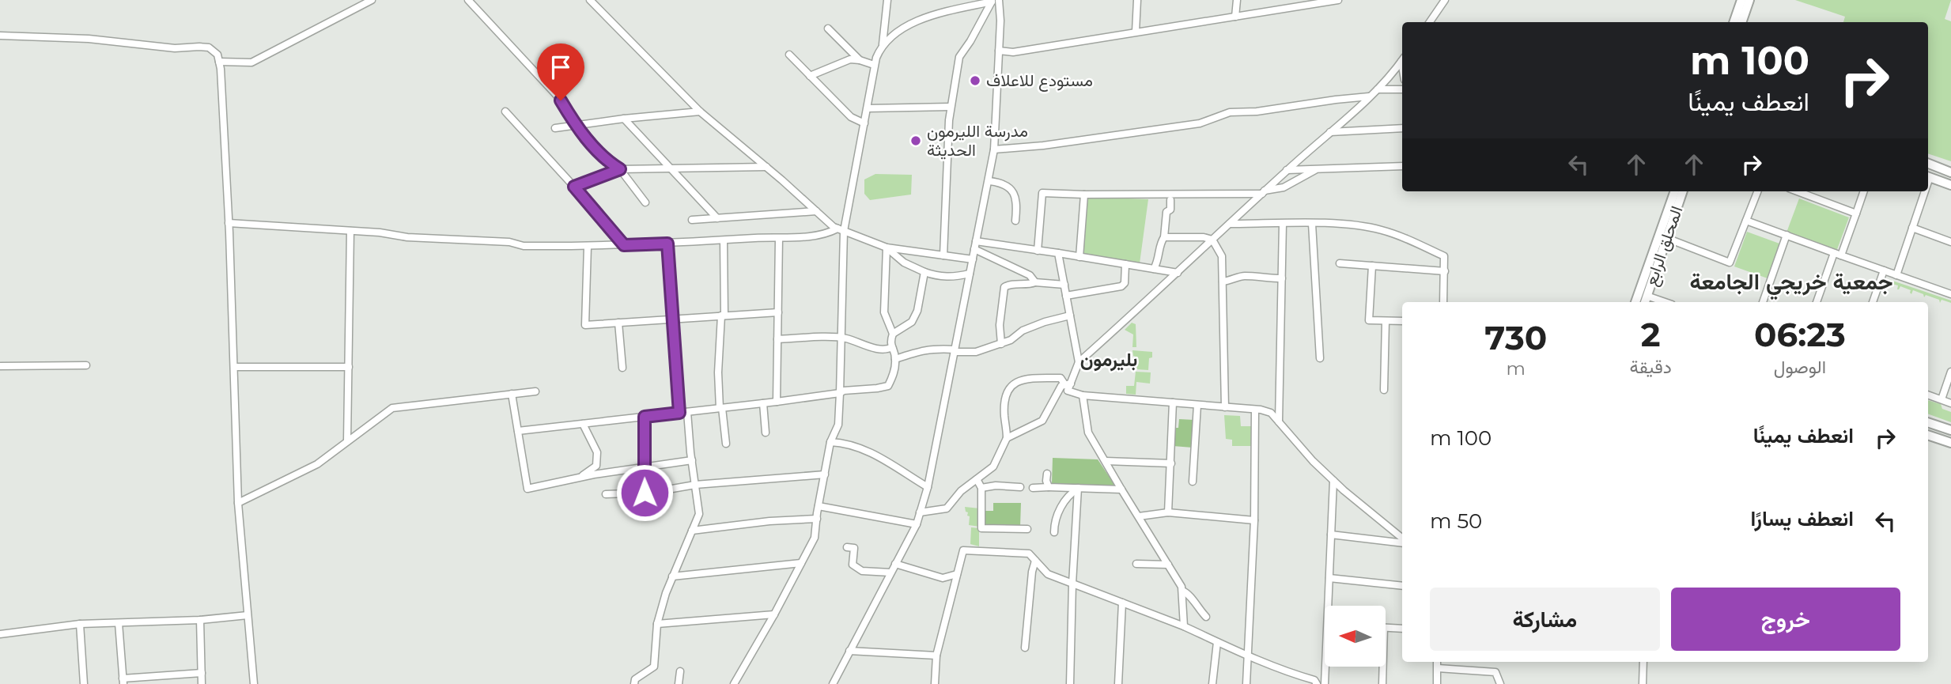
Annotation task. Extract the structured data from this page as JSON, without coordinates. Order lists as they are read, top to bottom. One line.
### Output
{"streets":{"main road":["المحلق الرابع"]},"districts":["جمعية خريجي الجامعة","بليرمون"],"places":["مستودع للاعلاف","مدرسة الليرمون الحديثة"],"north":"left","page":{"turn":["100 m","انعطف يمينًا"],"eta":["06:23","الوصول","2","دقيقة","730","m"],"list":[{"name":"انعطف يمينًا","value":"100 m"},{"name":"انعطف يسارًا","value":"50 m"}],"buttons":["خروج","مشاركة"]}}
